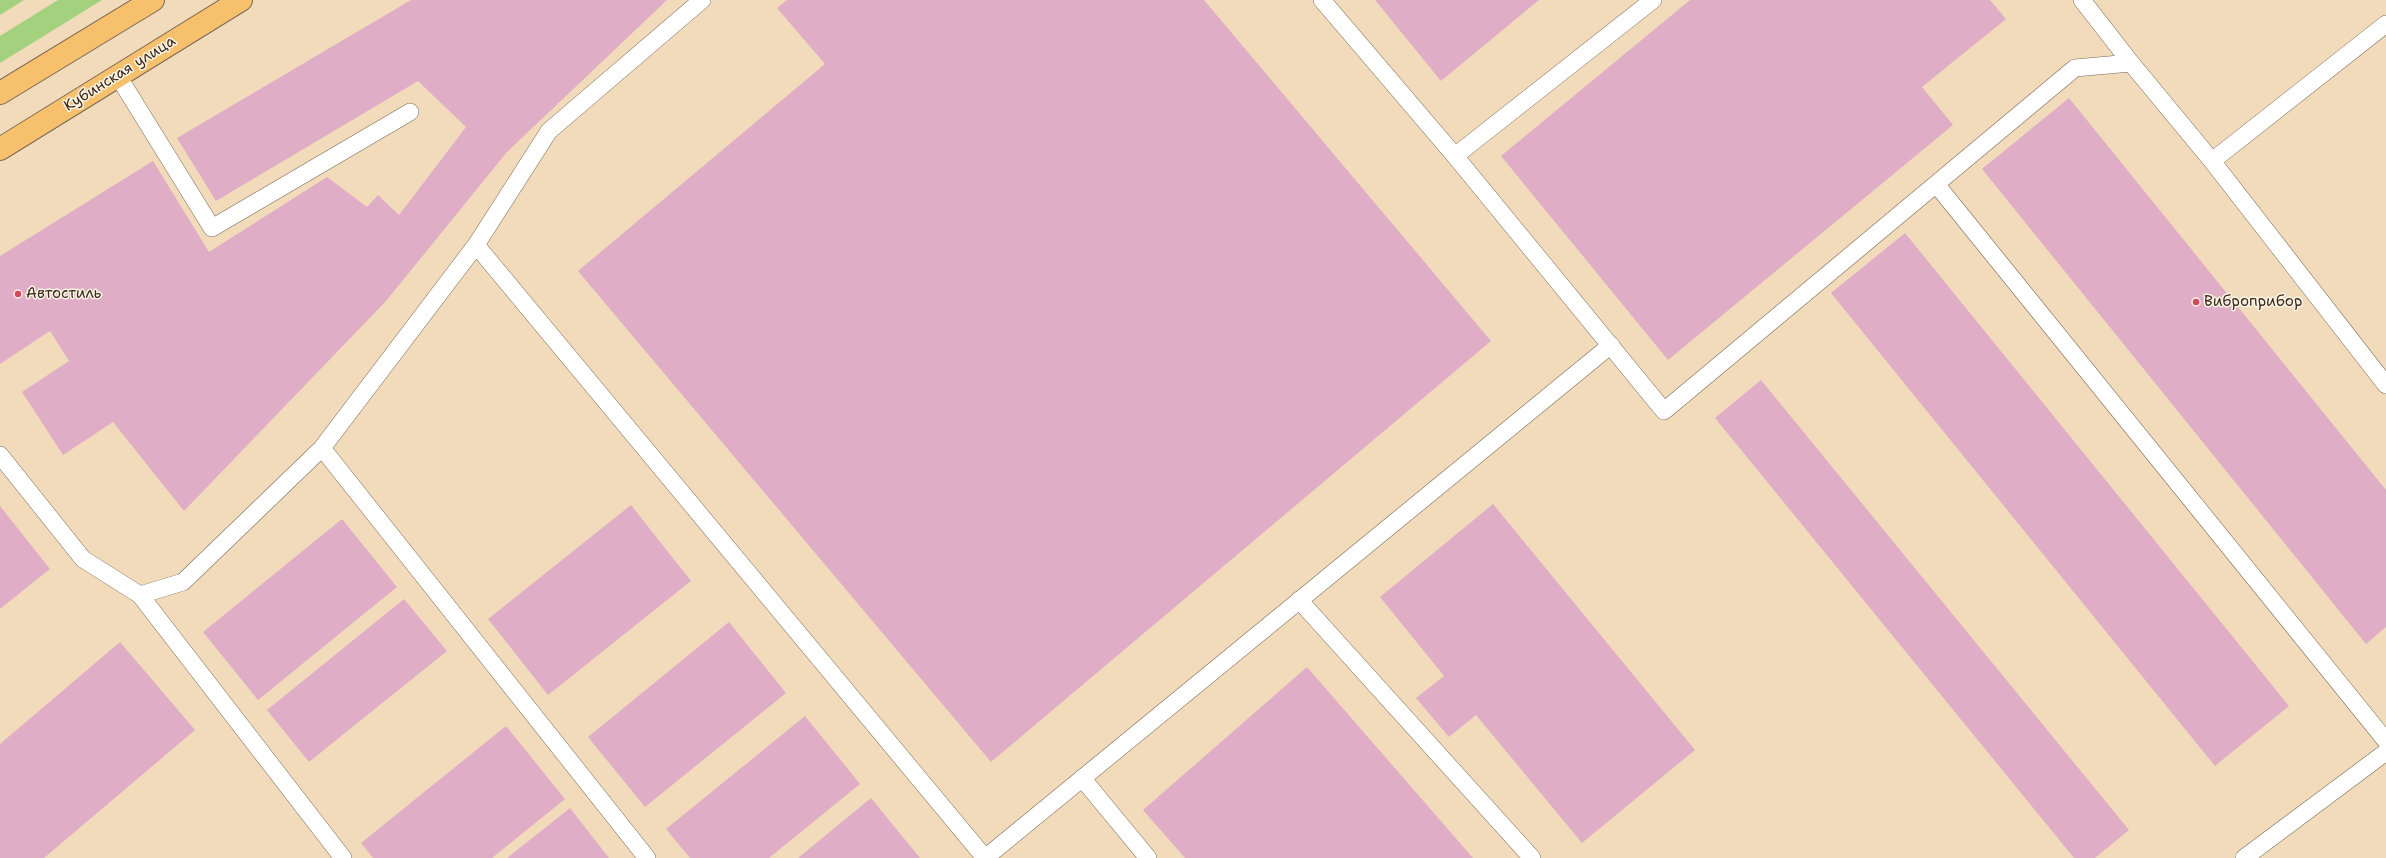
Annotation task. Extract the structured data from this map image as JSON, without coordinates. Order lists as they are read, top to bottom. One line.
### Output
{"streets":{"main road":["Кубинская улица"]},"places":["Автостиль","Виброприбор"]}
